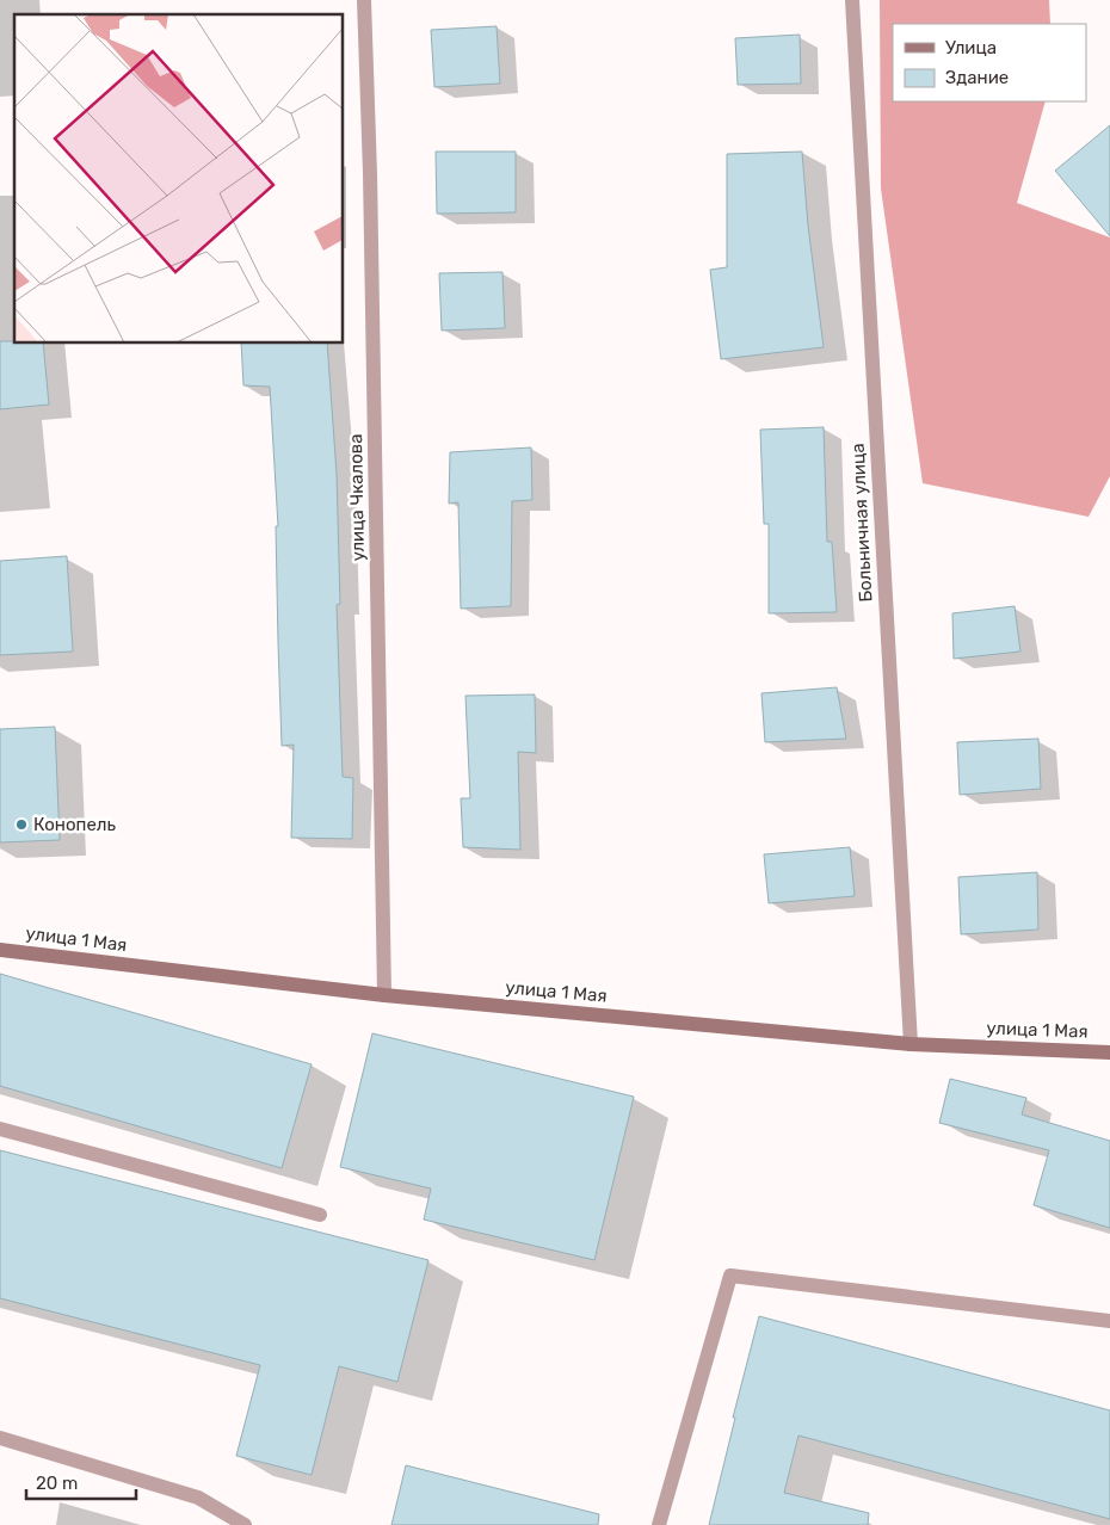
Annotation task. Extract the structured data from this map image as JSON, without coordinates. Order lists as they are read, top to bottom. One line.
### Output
{"streets":{"street":["улица Чкалова","Больничная улица","улица 1 Мая"]},"crossings":[["улица Чкалова","улица 1 Мая"],["Больничная улица","улица 1 Мая"]],"places":["Конопель"],"legend":["Улица","Здание"],"scale_bar":"20 m"}
